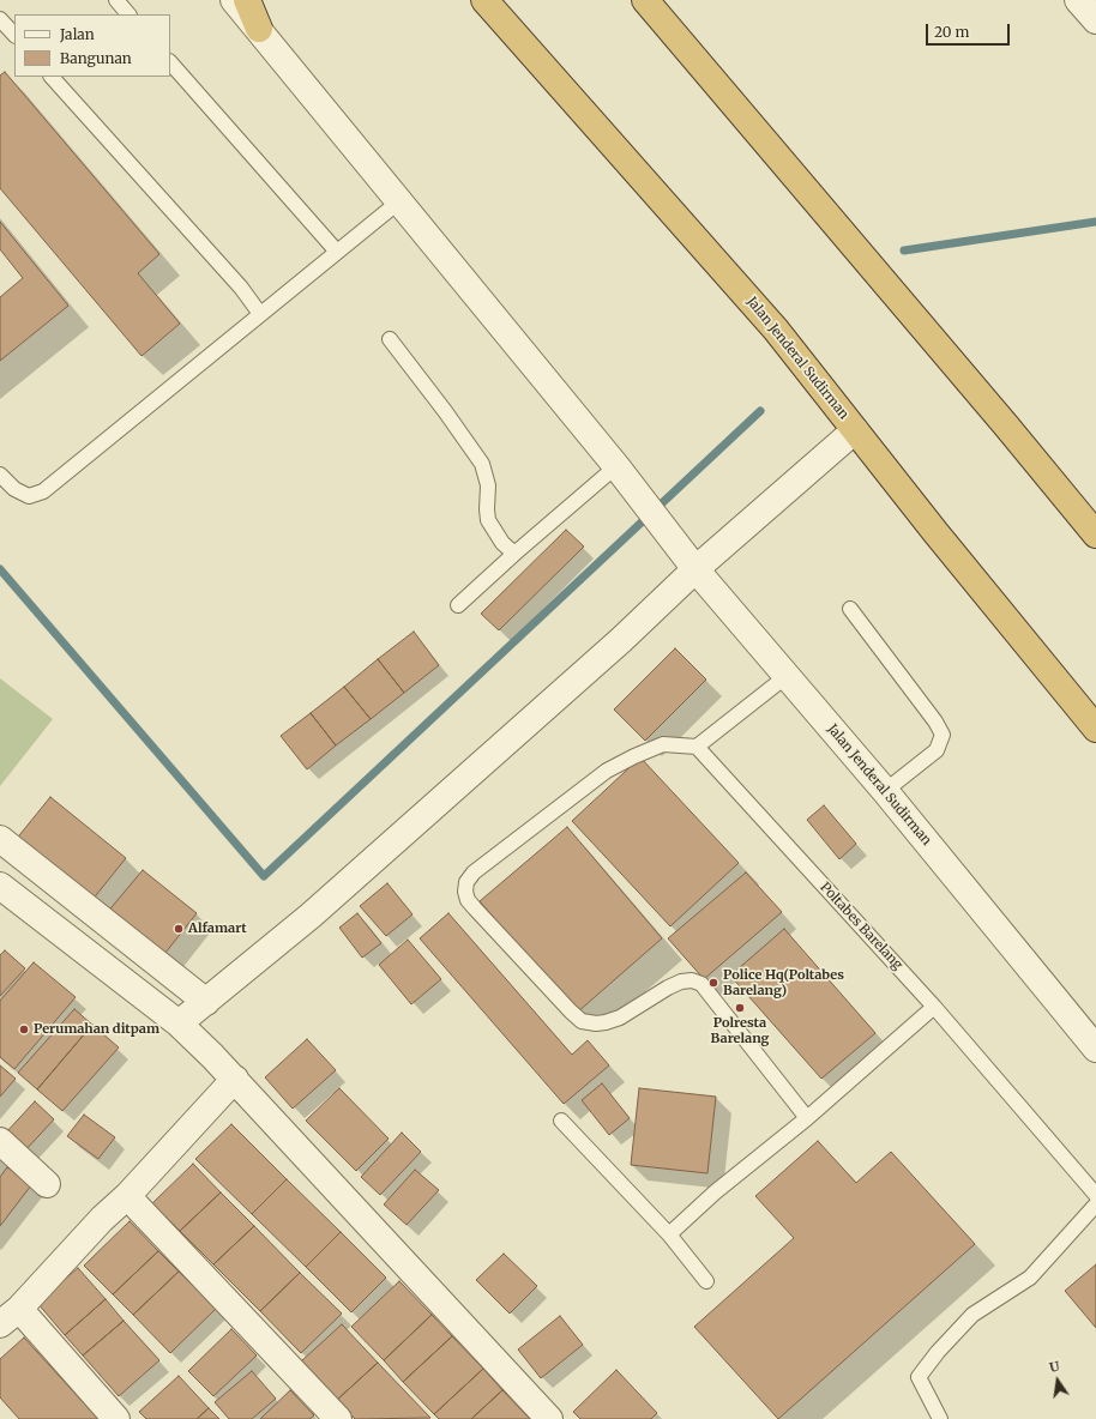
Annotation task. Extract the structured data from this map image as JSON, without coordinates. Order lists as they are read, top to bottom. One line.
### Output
{"streets":{"highway":["Jalan Jenderal Sudirman"],"lane":["Poltabes Barelang"]},"places":["Alfamart","Police Hq(Poltabes Barelang)","Polresta Barelang","Perumahan ditpam"],"legend":["Jalan","Bangunan"],"scale_bar":"20 m","north":"top"}
